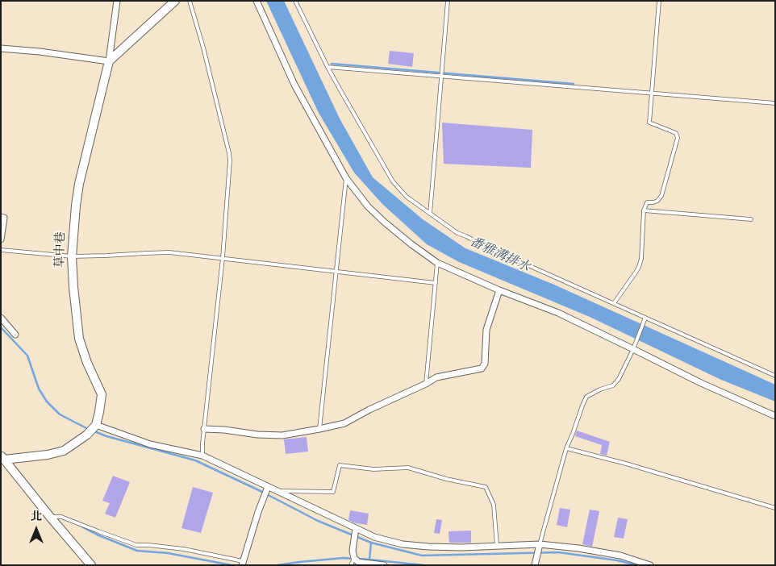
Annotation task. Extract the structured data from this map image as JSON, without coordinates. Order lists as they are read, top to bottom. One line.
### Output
{"streets":{"street":["草中巷"]},"water":["番雅溝排水"],"north":"top"}
